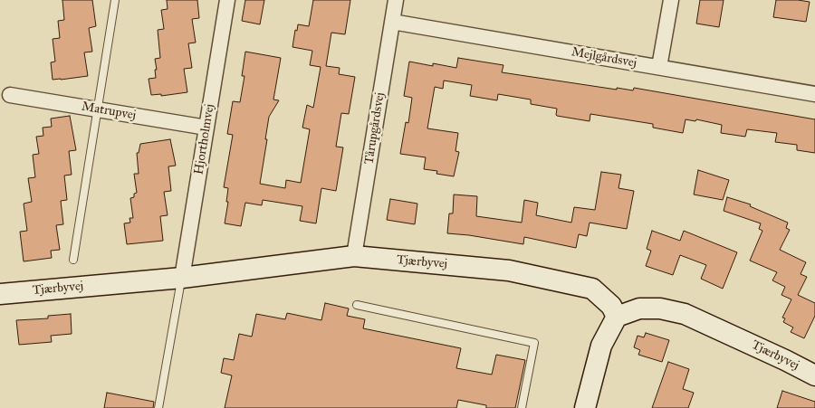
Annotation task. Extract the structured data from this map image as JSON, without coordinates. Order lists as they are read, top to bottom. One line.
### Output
{"streets":{"street":["Mejlgårdsvej","Matrupvej","Tårupgårdsvej","Hjortholmvej","Tjærbyvej"]},"crossings":[["Mejlgårdsvej","Tårupgårdsvej"],["Matrupvej","Hjortholmvej"],["Tårupgårdsvej","Tjærbyvej"],["Hjortholmvej","Tjærbyvej"]]}
